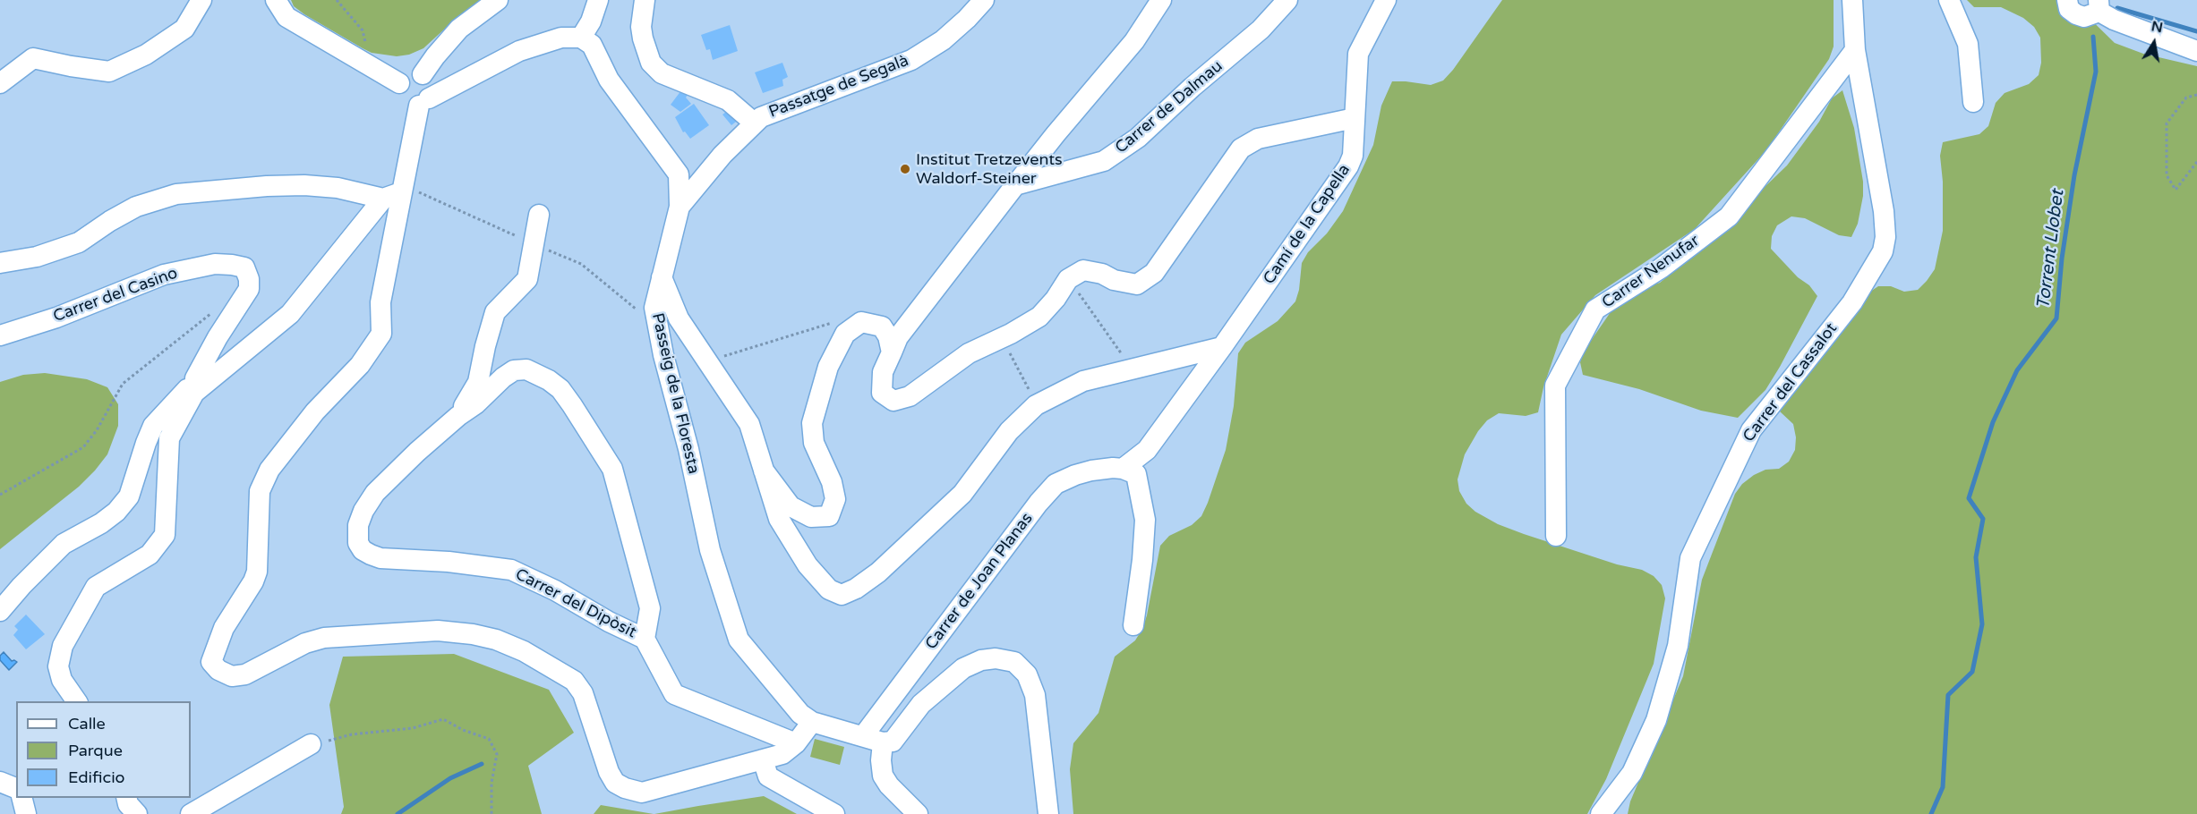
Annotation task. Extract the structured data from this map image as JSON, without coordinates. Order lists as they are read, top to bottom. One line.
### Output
{"streets":{"street":["Passatge de Segalà","Carrer de Dalmau","Camí de la Capella","Carrer Nenufar","Carrer del Casino","Carrer del Cassalot","Passeig de la Floresta","Carrer de Joan Planas","Carrer del Dipòsit"]},"crossings":[["Passatge de Segalà","Passeig de la Floresta"],["Camí de la Capella","Carrer de Joan Planas"],["Carrer Nenufar","Carrer del Cassalot"]],"water":["Torrent Llobet"],"places":["Institut Tretzevents Waldorf-Steiner"],"legend":["Calle","Parque","Edificio"],"north":"top"}
